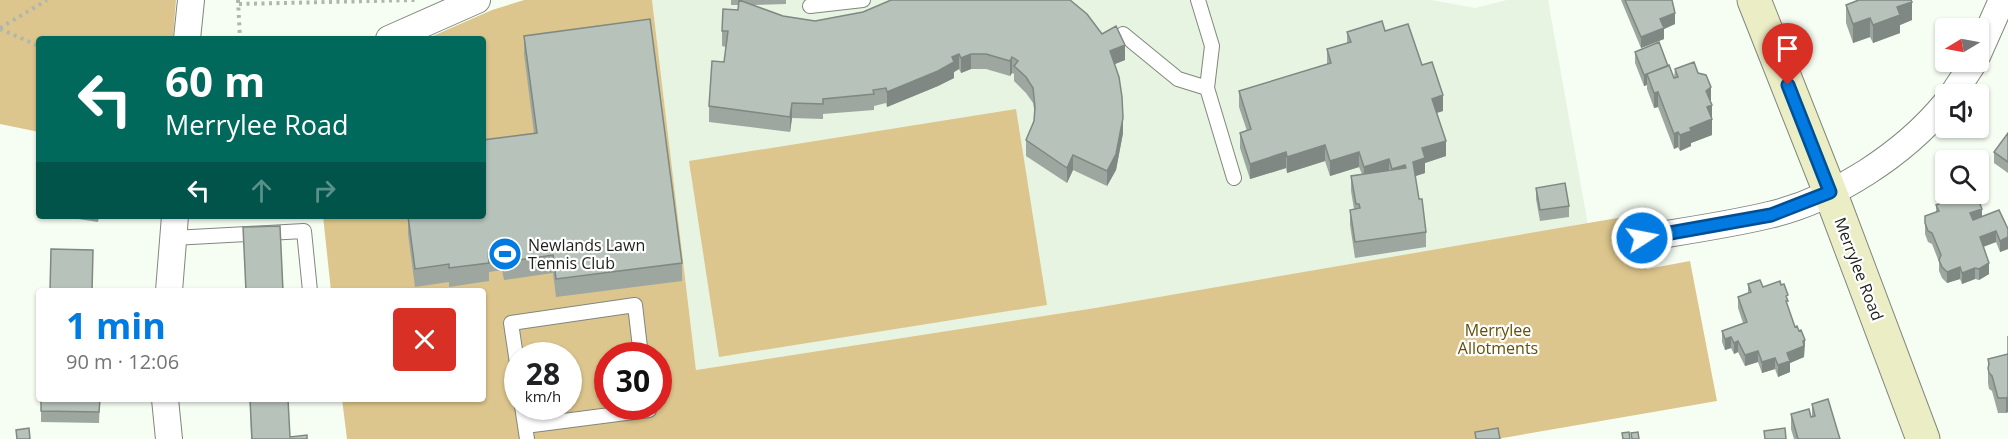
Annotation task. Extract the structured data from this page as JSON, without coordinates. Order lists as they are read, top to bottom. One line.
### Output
{"streets":{"main road":["Merrylee Road"]},"parks":["Merrylee Allotments"],"places":{"sports":["Newlands Lawn Tennis Club"]},"north":"left","page":{"turn":["60 m","Merrylee Road"],"heading":["1 min","90 m · 12:06"],"speed":"28 km/h","limit":"30"}}
